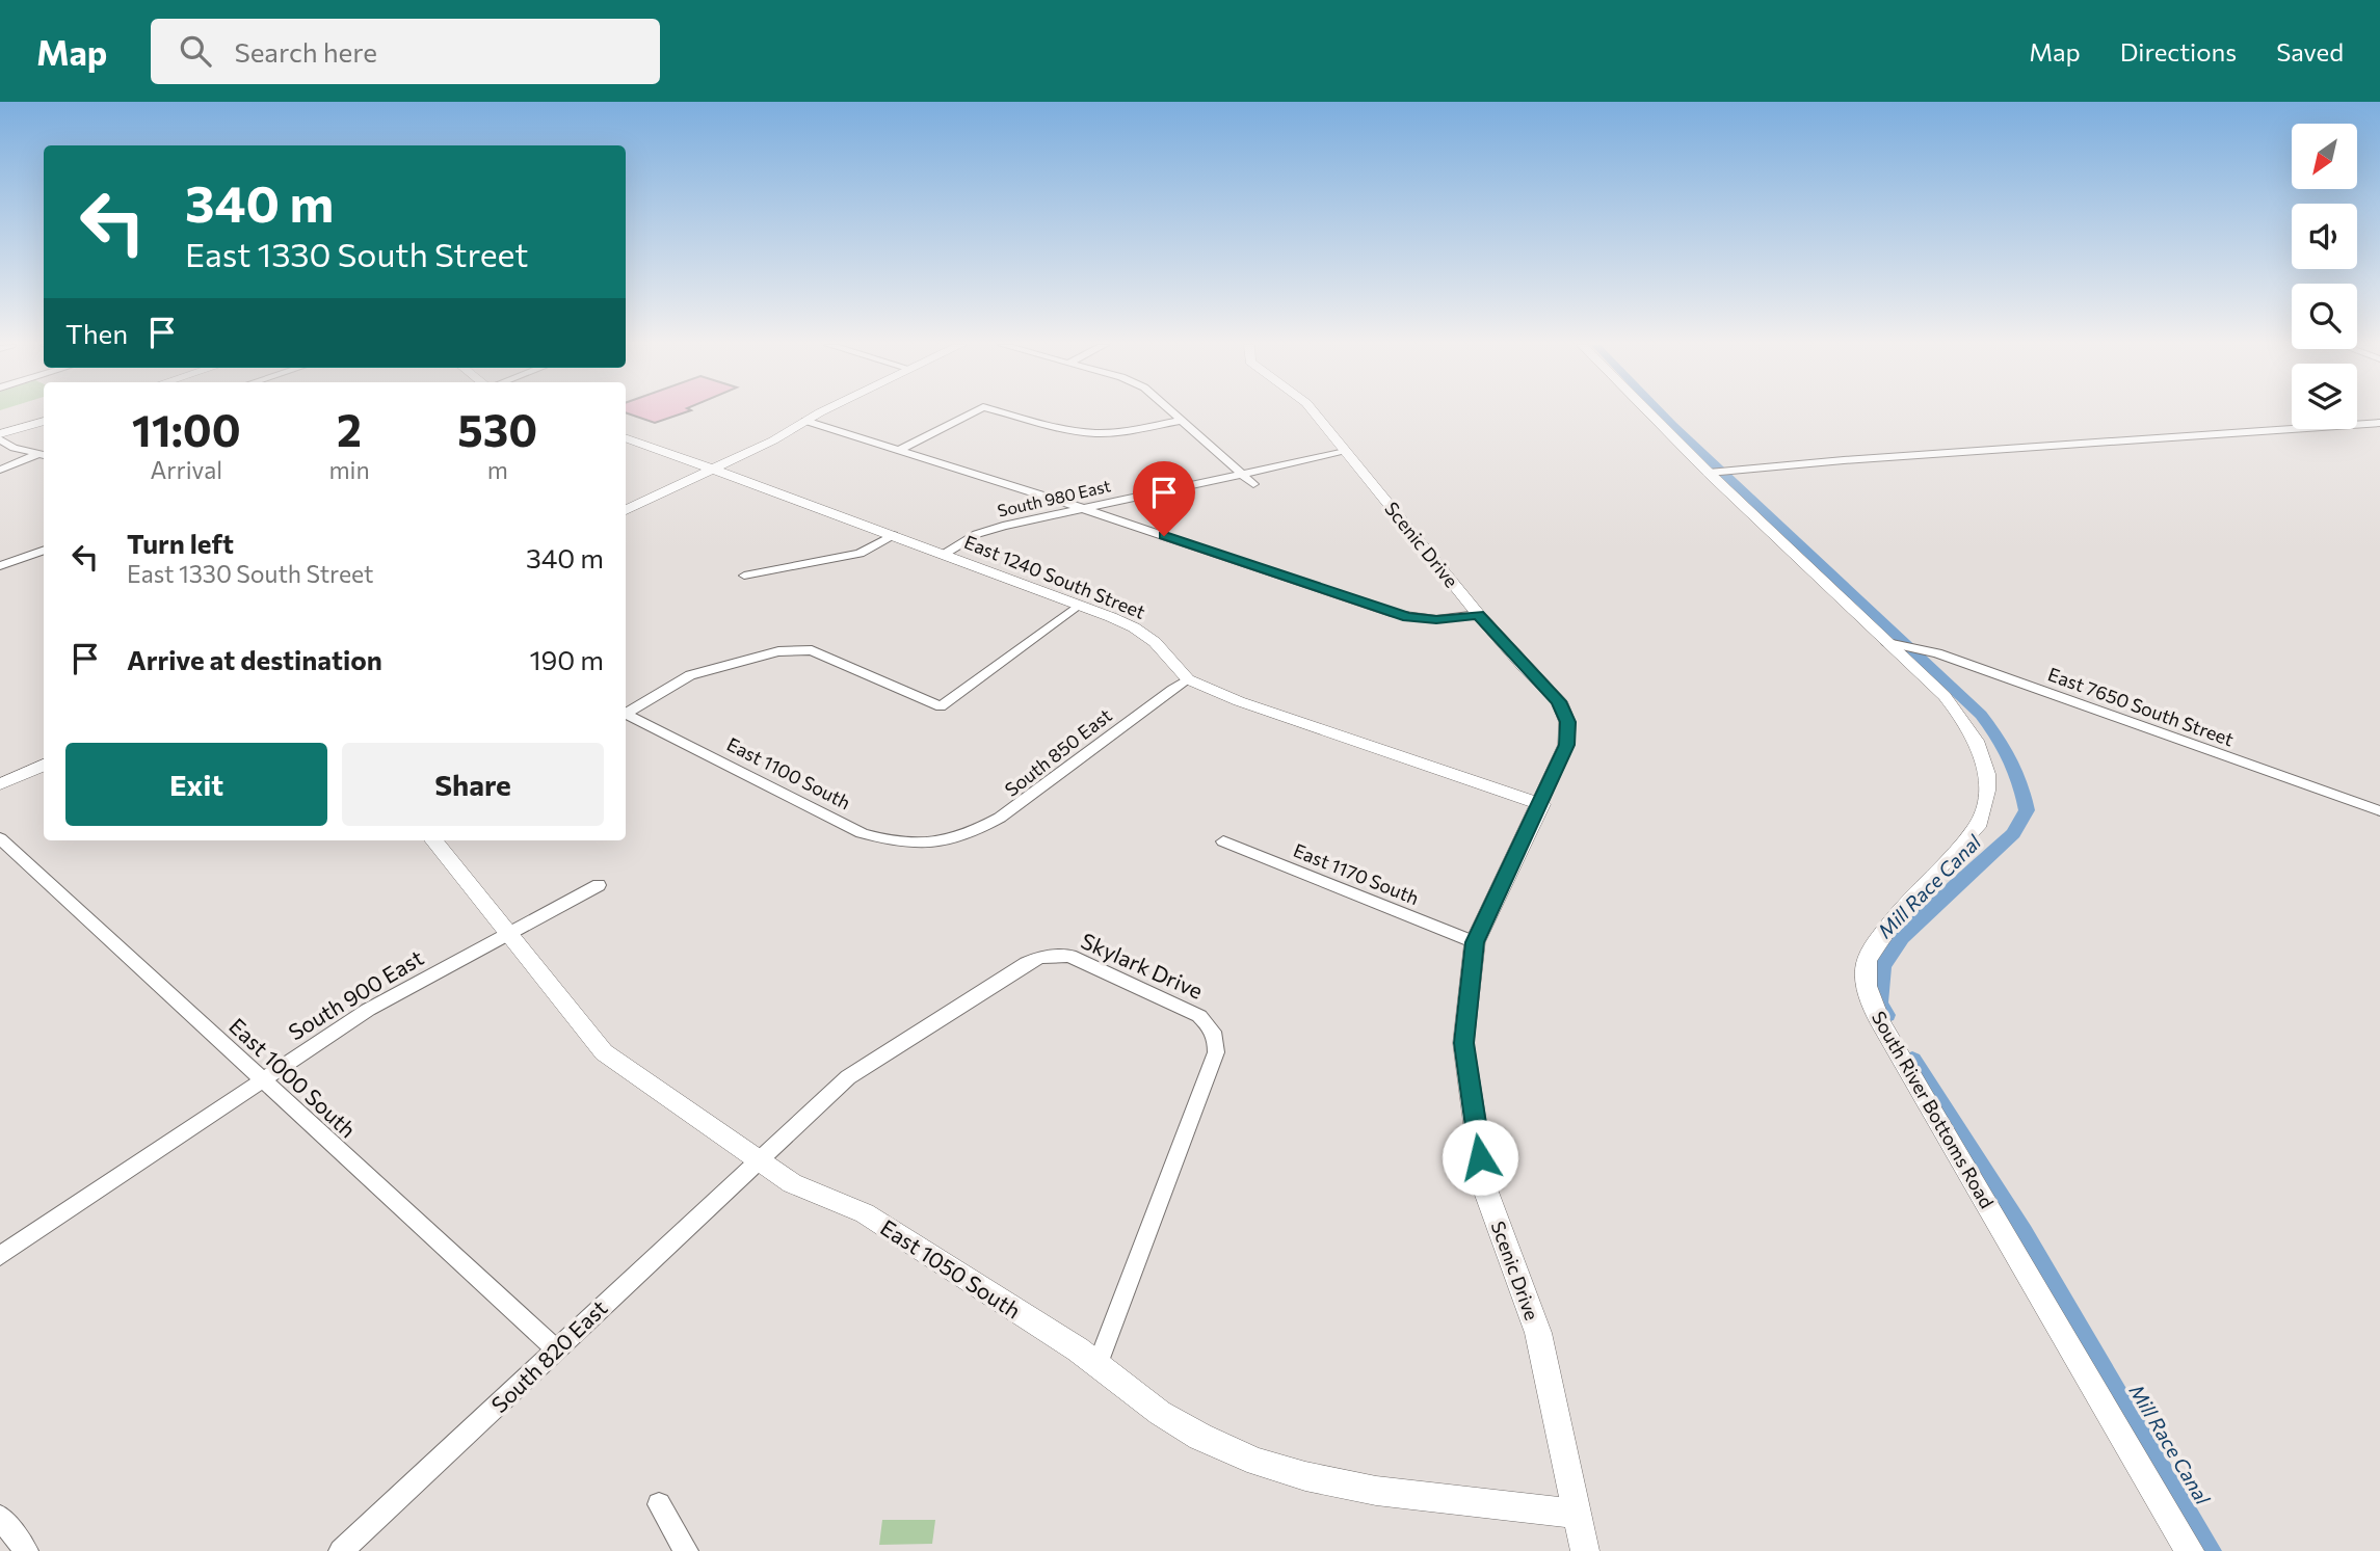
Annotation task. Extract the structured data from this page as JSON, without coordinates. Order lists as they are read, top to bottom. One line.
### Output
{"streets":{"street":["South 980 East","Scenic Drive","East 1240 South Street","East 7650 South Street","South 850 East","East 1100 South","East 1170 South","Skylark Drive","South 900 East","East 1000 South","South River Bottoms Road","East 1050 South","South 820 East"]},"crossings":[["South 980 East","Scenic Drive"],["South 980 East","East 1240 South Street"],["Scenic Drive","East 1240 South Street"],["Scenic Drive","East 1170 South"],["Scenic Drive","East 1050 South"],["East 1240 South Street","South 850 East"],["East 7650 South Street","South River Bottoms Road"],["South 850 East","East 1100 South"],["Skylark Drive","East 1050 South"],["Skylark Drive","South 820 East"],["South 900 East","East 1000 South"],["South 900 East","East 1050 South"],["East 1000 South","South 820 East"],["East 1050 South","South 820 East"]],"water":["Mill Race Canal"],"north":"bottom left","page":{"header":"Map","search":"Search here","nav":["Map","Directions","Saved"],"turn":["340 m","East 1330 South Street"],"then":"Then","eta":["11:00","Arrival","2","min","530","m"],"list":[{"name":"Turn left","note":"East 1330 South Street","value":"340 m"},{"name":"Arrive at destination","value":"190 m"}],"buttons":["Exit","Share"]}}
